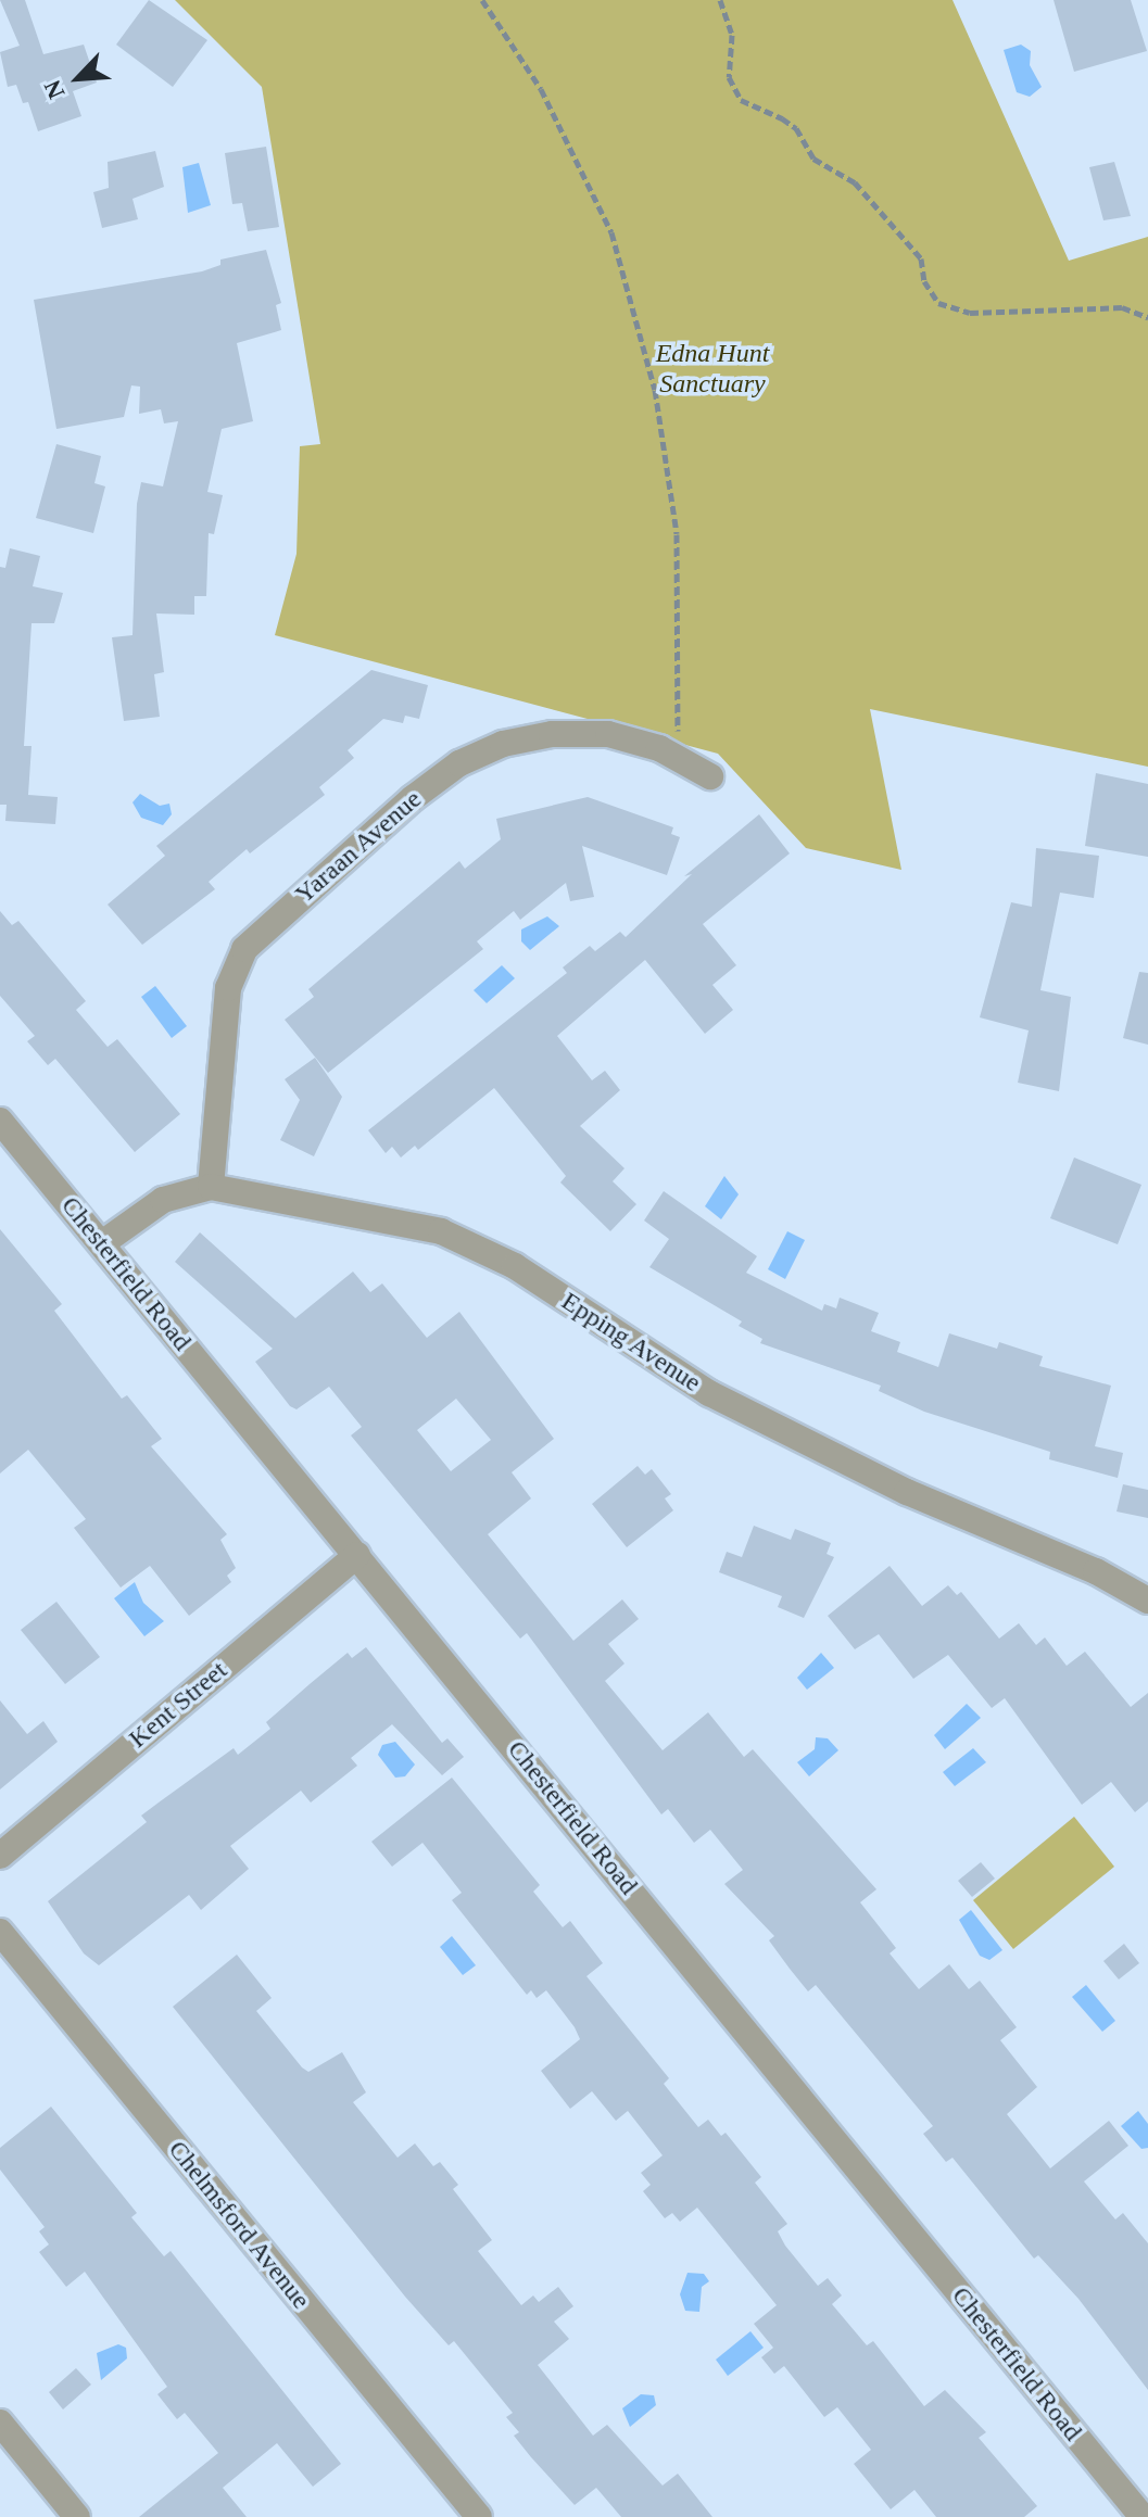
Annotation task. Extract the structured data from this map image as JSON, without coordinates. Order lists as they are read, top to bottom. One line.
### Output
{"streets":{"street":["Yaraan Avenue","Chesterfield Road","Epping Avenue","Kent Street","Chelmsford Avenue"]},"crossings":[["Yaraan Avenue","Epping Avenue"],["Chesterfield Road","Epping Avenue"],["Chesterfield Road","Kent Street"]],"parks":["Edna Hunt Sanctuary"],"north":"bottom left"}
